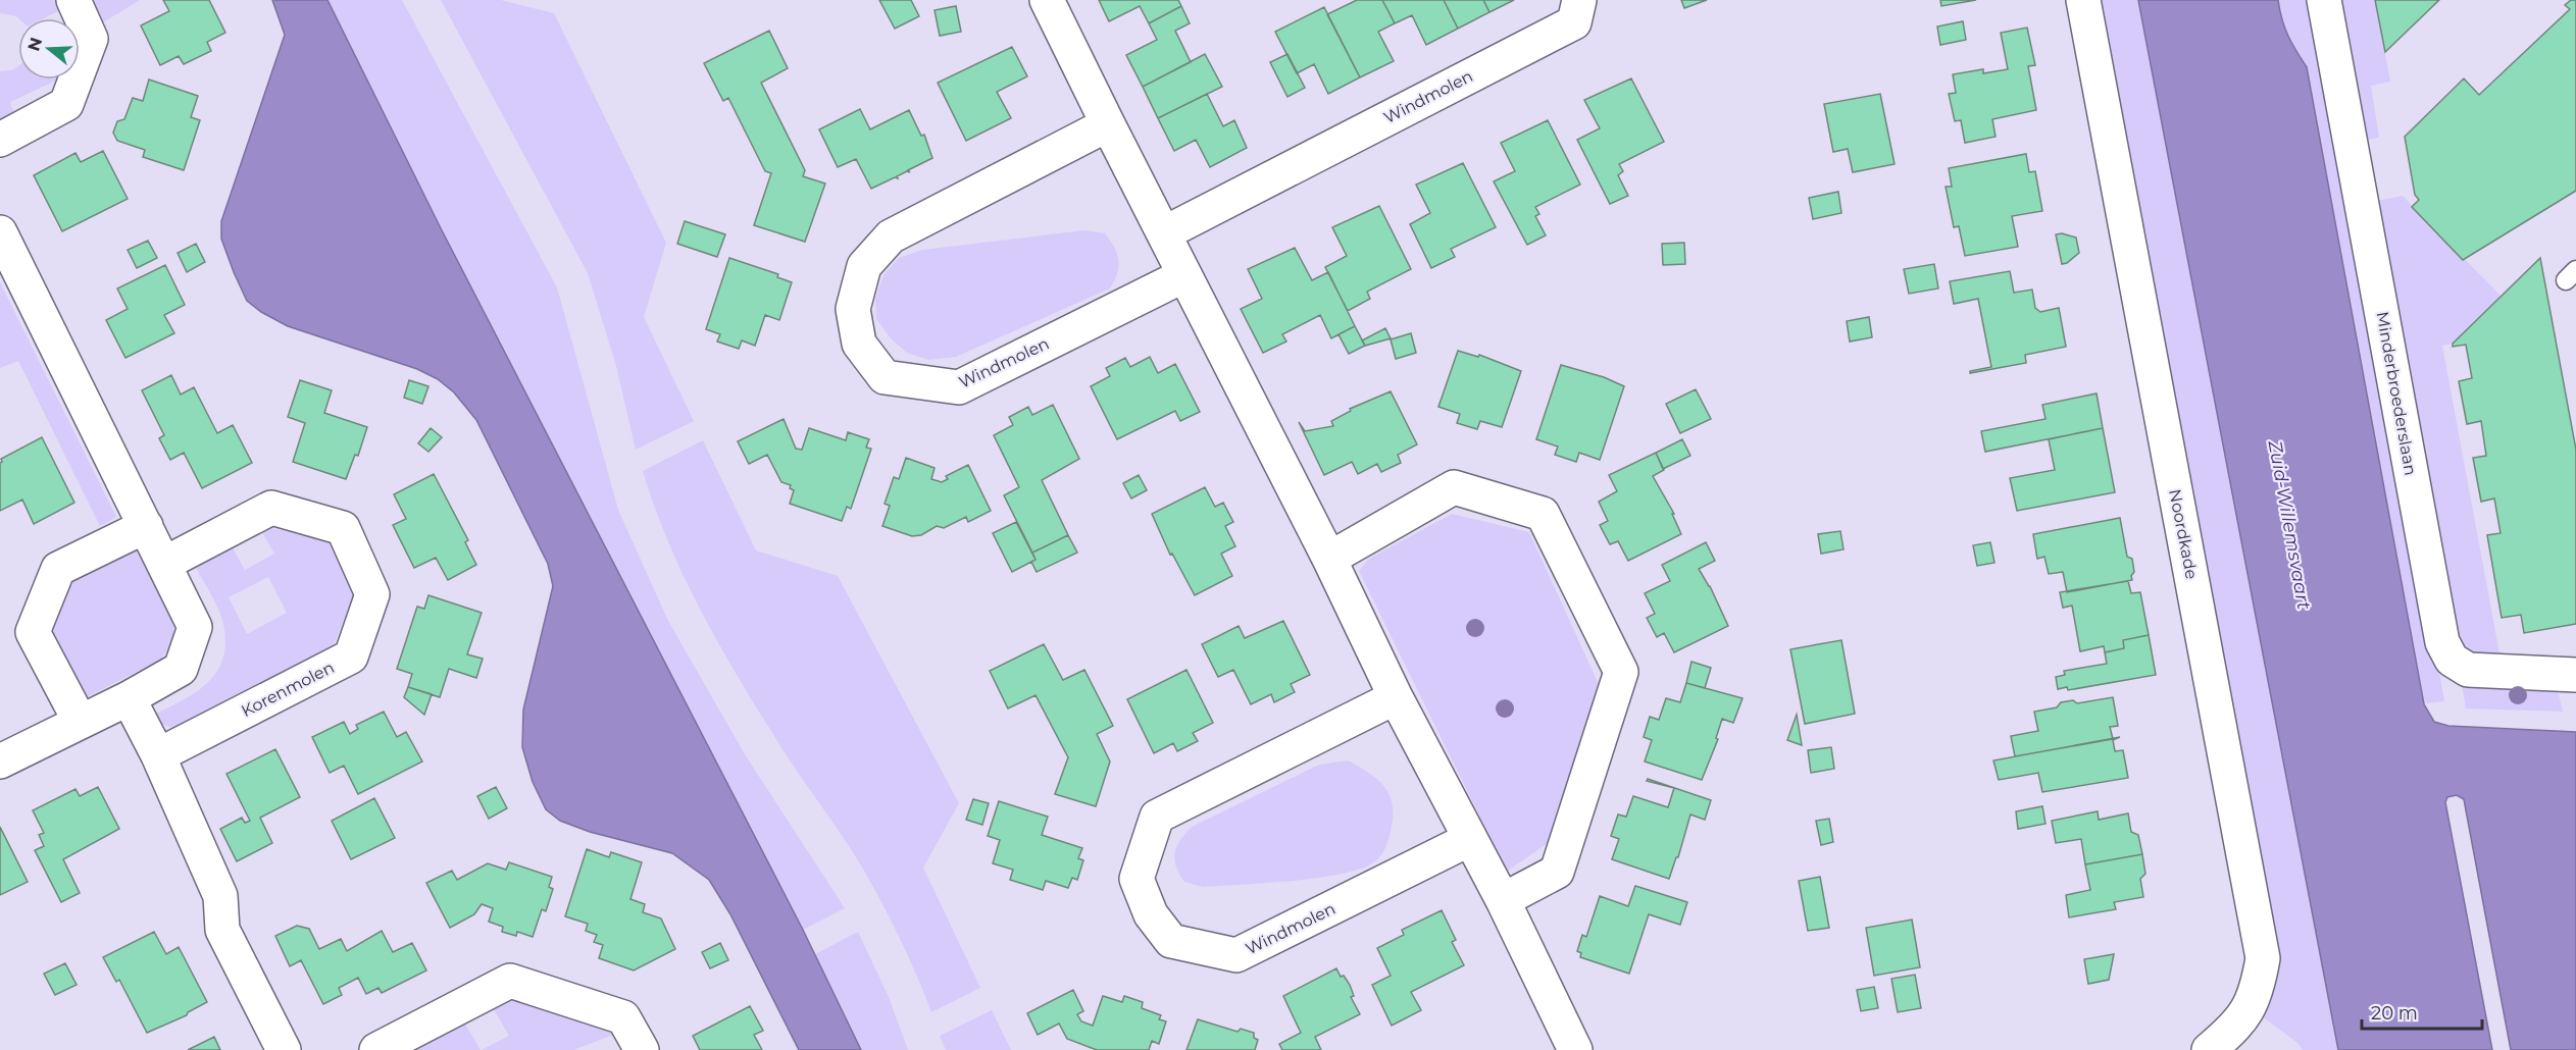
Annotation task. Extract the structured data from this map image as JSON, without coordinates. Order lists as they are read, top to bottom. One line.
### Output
{"streets":{"street":["Windmolen","Minderbroederslaan","Noordkade","Korenmolen"]},"water":["Zuid-Willemsvaart"],"scale_bar":"20 m","north":"left"}
